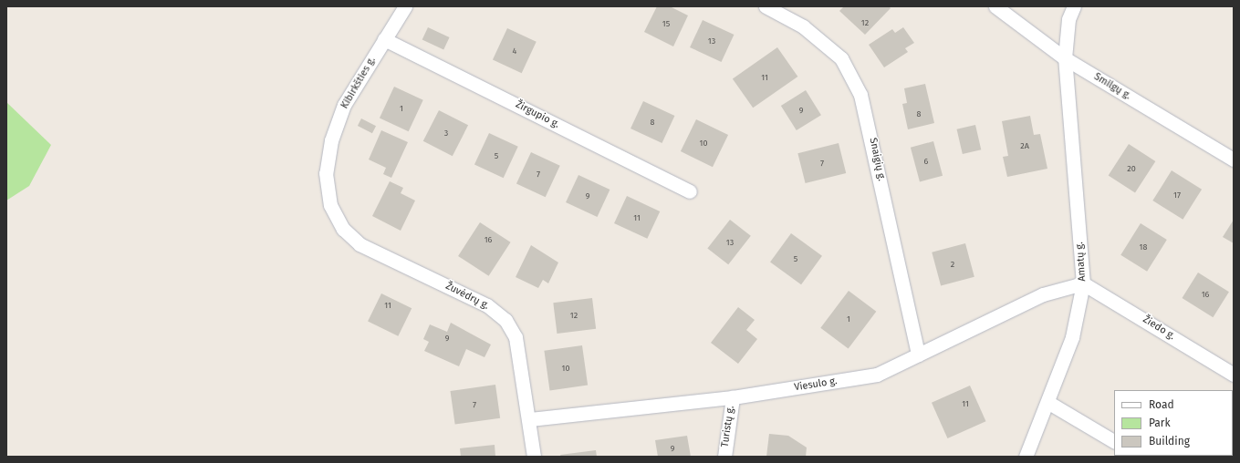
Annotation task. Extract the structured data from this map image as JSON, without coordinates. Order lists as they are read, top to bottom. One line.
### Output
{"streets":{"street":["Kibirkšties g.","Smilgų g.","Žirgupio g.","Snaigių g.","Amatų g.","Žuvėdrų g.","Žiedo g.","Viesulo g.","Turistų g."]},"crossings":[["Kibirkšties g.","Žirgupio g."],["Kibirkšties g.","Žuvėdrų g."],["Smilgų g.","Amatų g."],["Snaigių g.","Viesulo g."],["Amatų g.","Žiedo g."],["Amatų g.","Viesulo g."],["Žuvėdrų g.","Viesulo g."],["Žiedo g.","Viesulo g."],["Viesulo g.","Turistų g."]],"house_numbers":["12","15","13","4","11","1","9","8","8","3","10","2A","5","6","7","20","7","17","9","11","16","13","18","5","2","16","11","12","1","9","10","11","7","9"],"legend":["Road","Park","Building"]}
